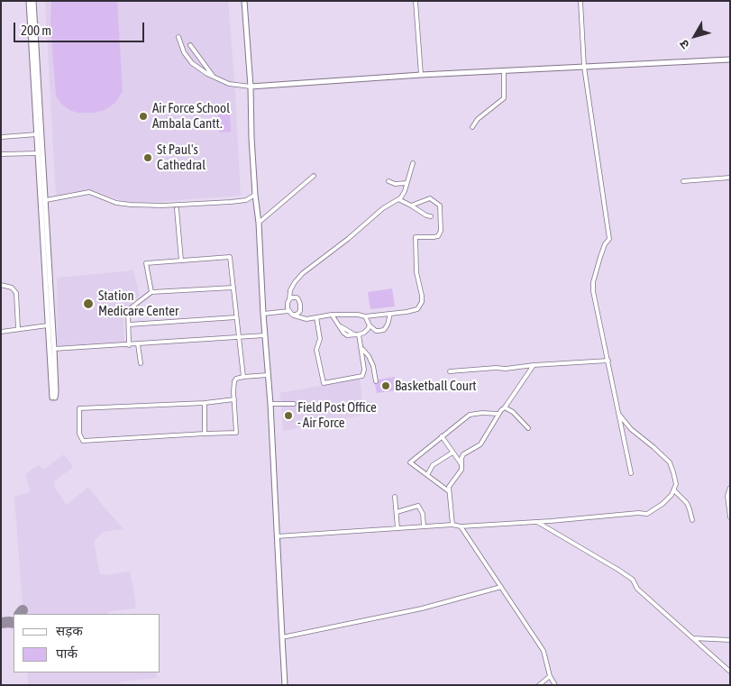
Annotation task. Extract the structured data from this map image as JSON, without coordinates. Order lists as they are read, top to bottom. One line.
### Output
{"places":["Air Force School Ambala Cantt.","St Paul's Cathedral","Station Medicare Center","Basketball Court","Field Post Office - Air Force"],"legend":["सड़क","पार्क"],"scale_bar":"200 m","north":"bottom left"}
